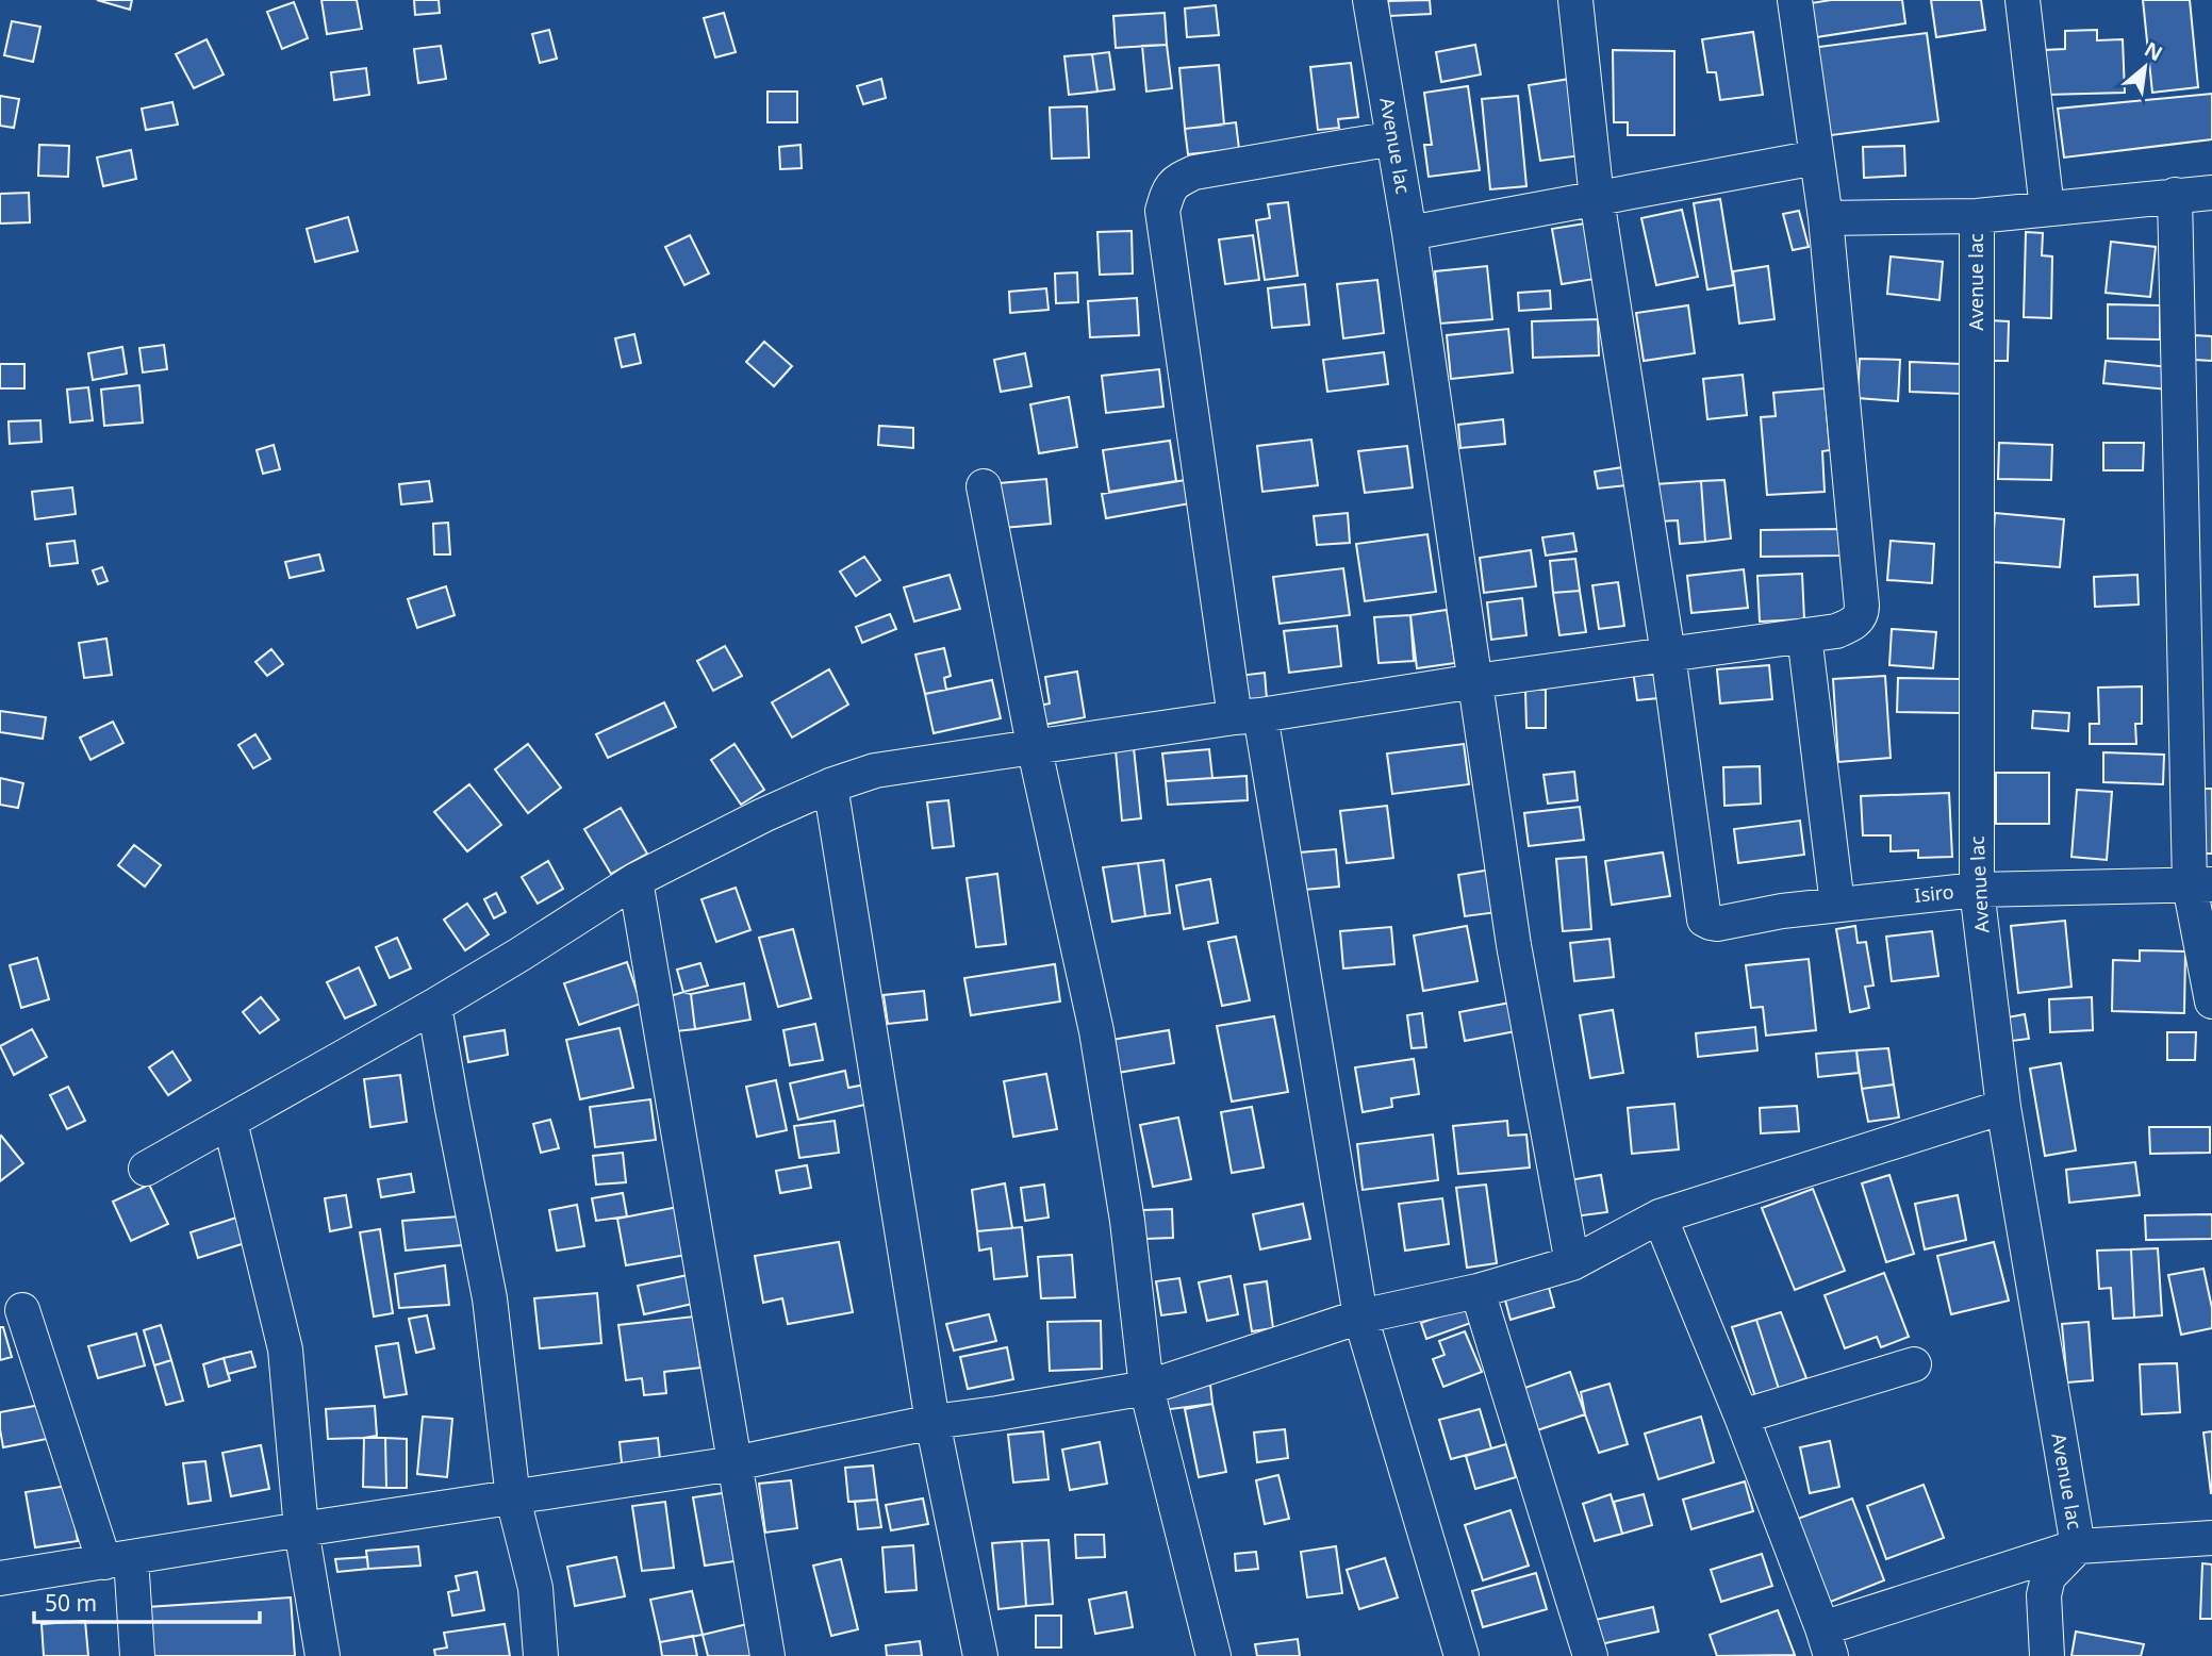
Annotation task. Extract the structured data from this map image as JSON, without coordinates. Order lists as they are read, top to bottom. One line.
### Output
{"streets":{"street":["Avenue lac","Isiro"]},"crossings":[["Avenue lac","Isiro"]],"scale_bar":"50 m","north":"top right"}
